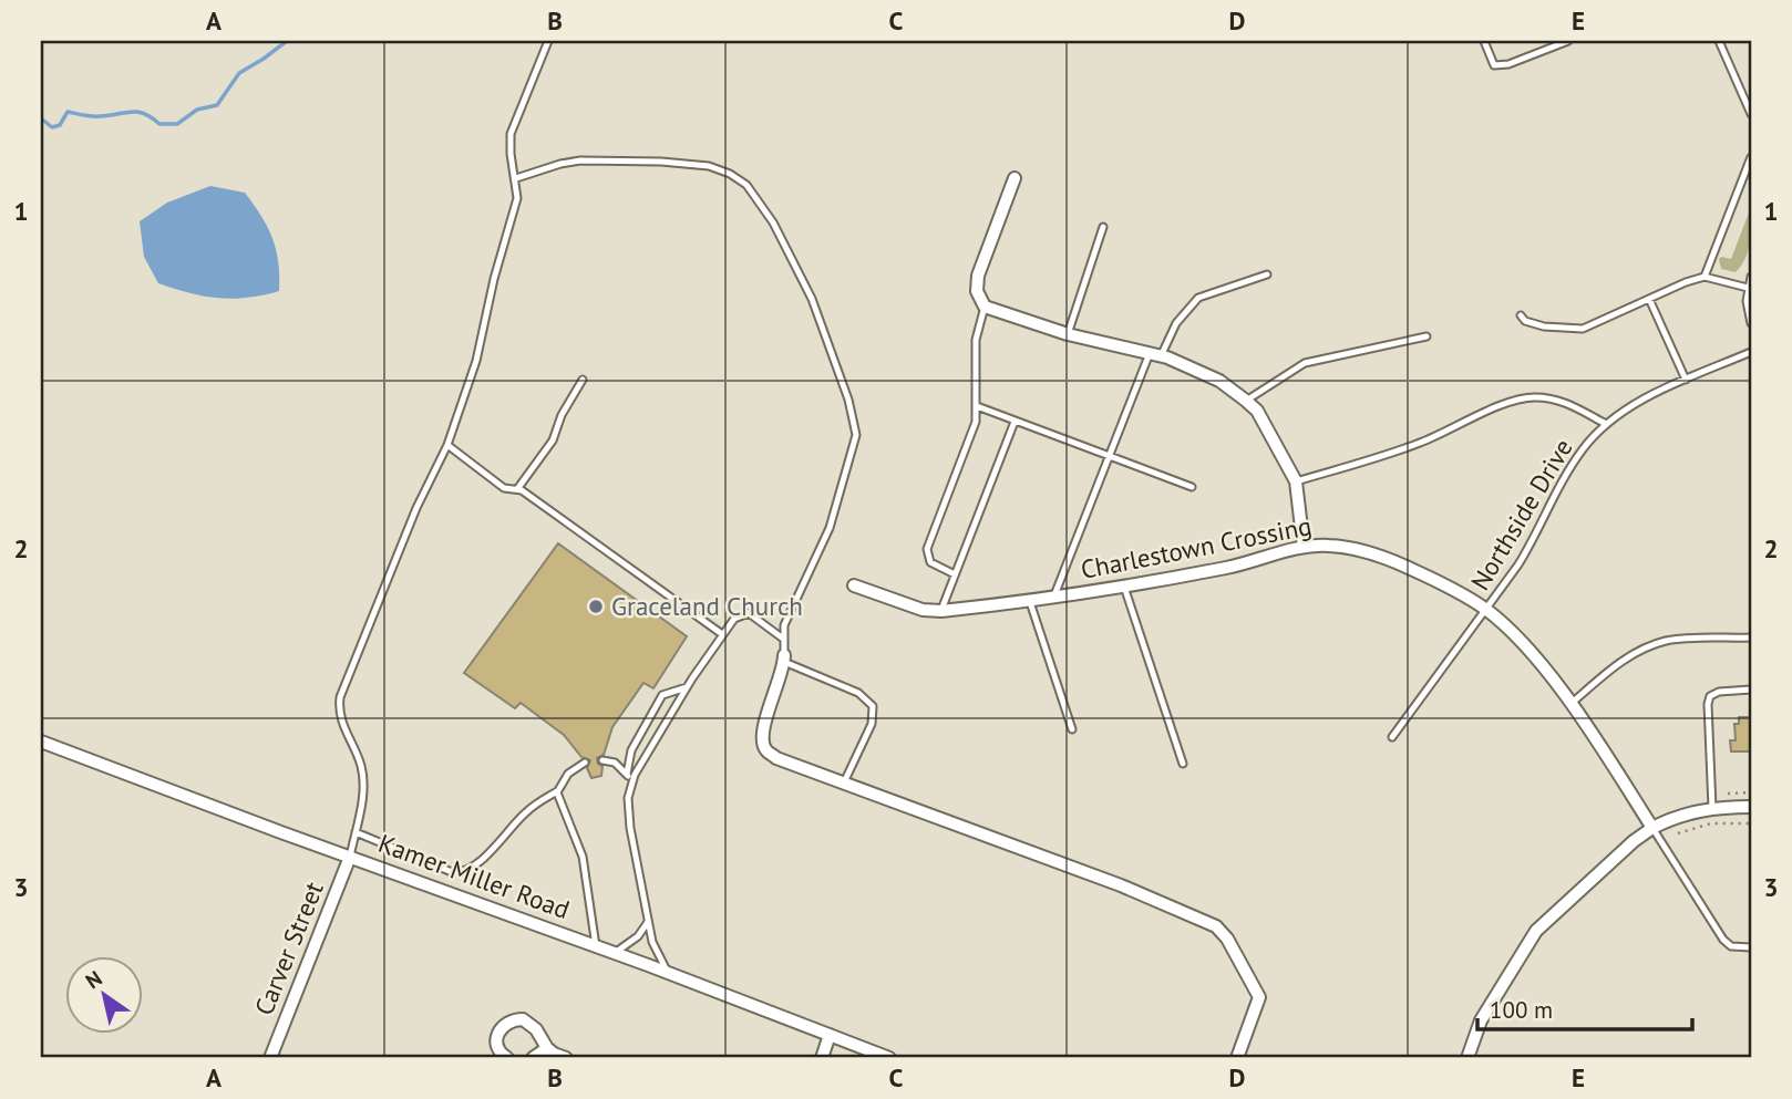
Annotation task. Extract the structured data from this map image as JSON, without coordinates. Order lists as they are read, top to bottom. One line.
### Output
{"streets":{"street":["Charlestown Crossing","Kamer Miller Road","Carver Street"],"lane":["Northside Drive"]},"crossings":[["Northside Drive","Charlestown Crossing"],["Kamer Miller Road","Carver Street"]],"places":["Graceland Church"],"scale_bar":"100 m","north":"top left","grid":{"columns":["A","B","C","D","E"],"rows":["1","2","3"]}}
